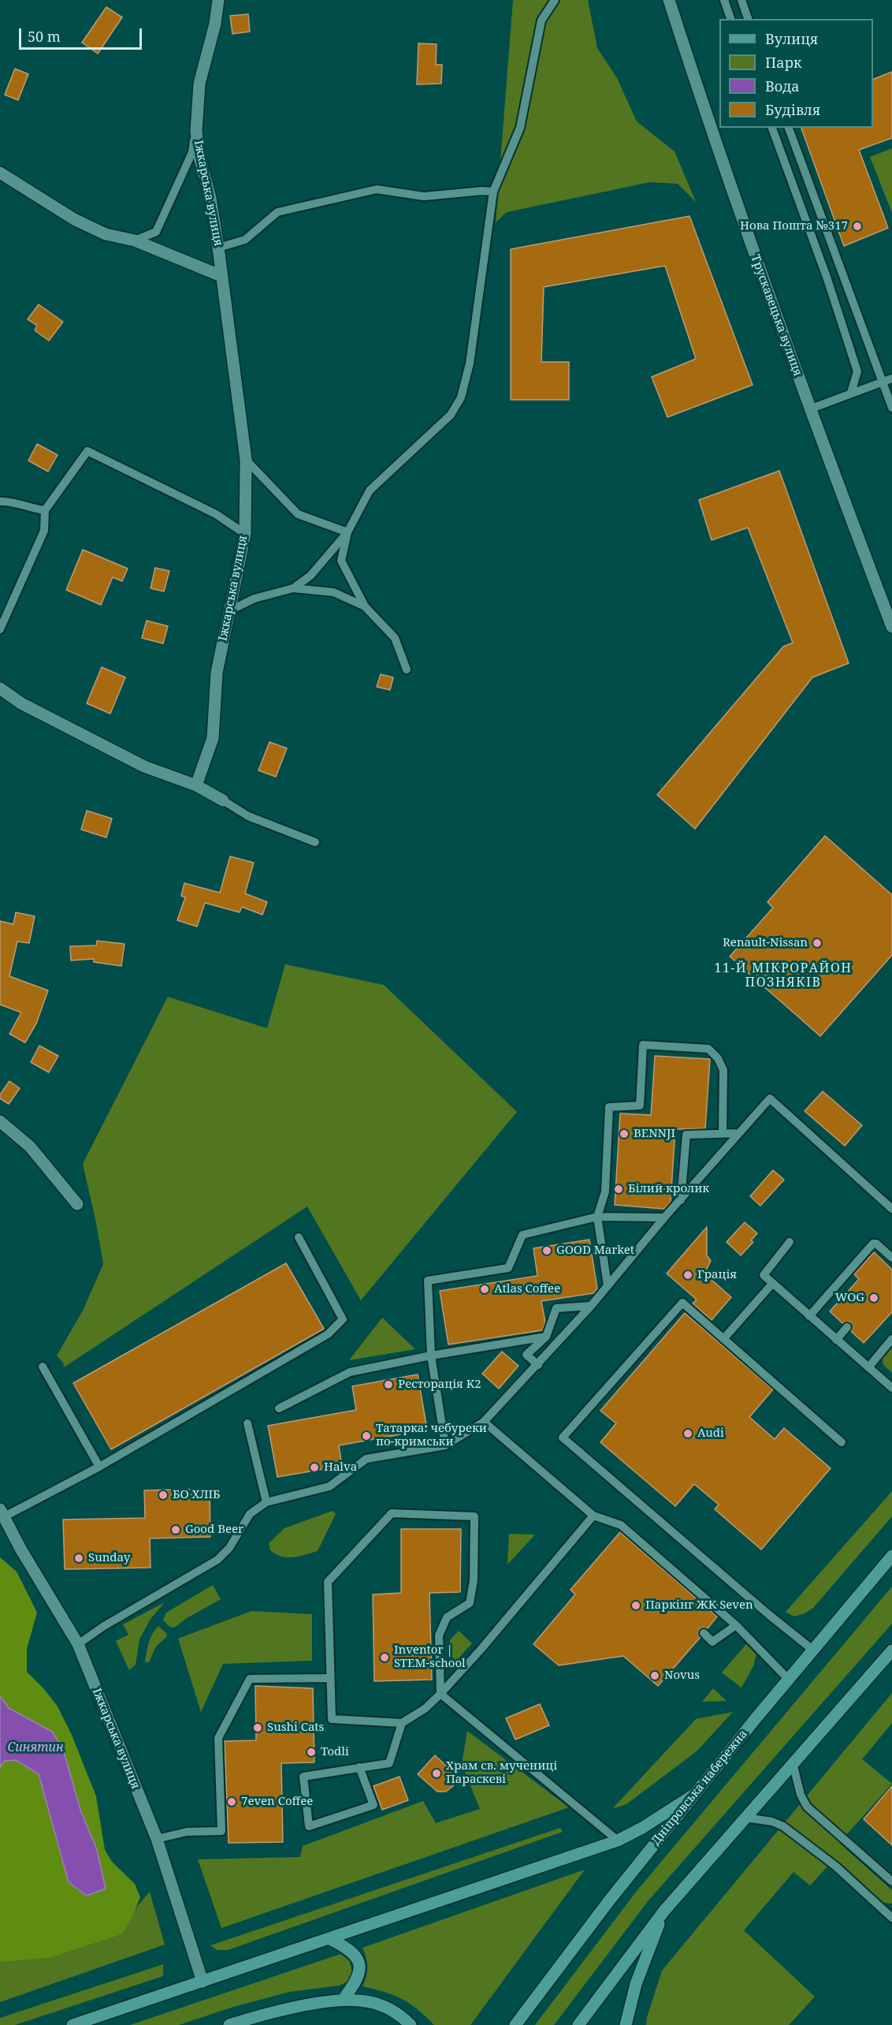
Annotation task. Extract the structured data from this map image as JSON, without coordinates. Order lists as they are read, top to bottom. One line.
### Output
{"streets":{"main road":["Дніпровська набережна"],"street":["Іжкарська вулиця","Трускавецька вулиця"]},"districts":["11-Й МІКРОРАЙОН ПОЗНЯКІВ"],"water":["Синятин"],"places":["Нова Пошта №317","Renault-Nissan","BENNJI","Білий кролик","GOOD Market","Грація","Atlas Coffee","WOG","Ресторація K2","Audi","Татарка: чебуреки по-кримськи","Halva","БО ХЛIБ","Good Beer","Sunday","Паркінг ЖК Seven","Inventor | STEM-school","Novus","Sushi Cats","Todli","Храм св. мучениці Параскеві","7even Coffee"],"legend":["Вулиця","Парк","Вода","Будівля"],"scale_bar":"50 m"}
